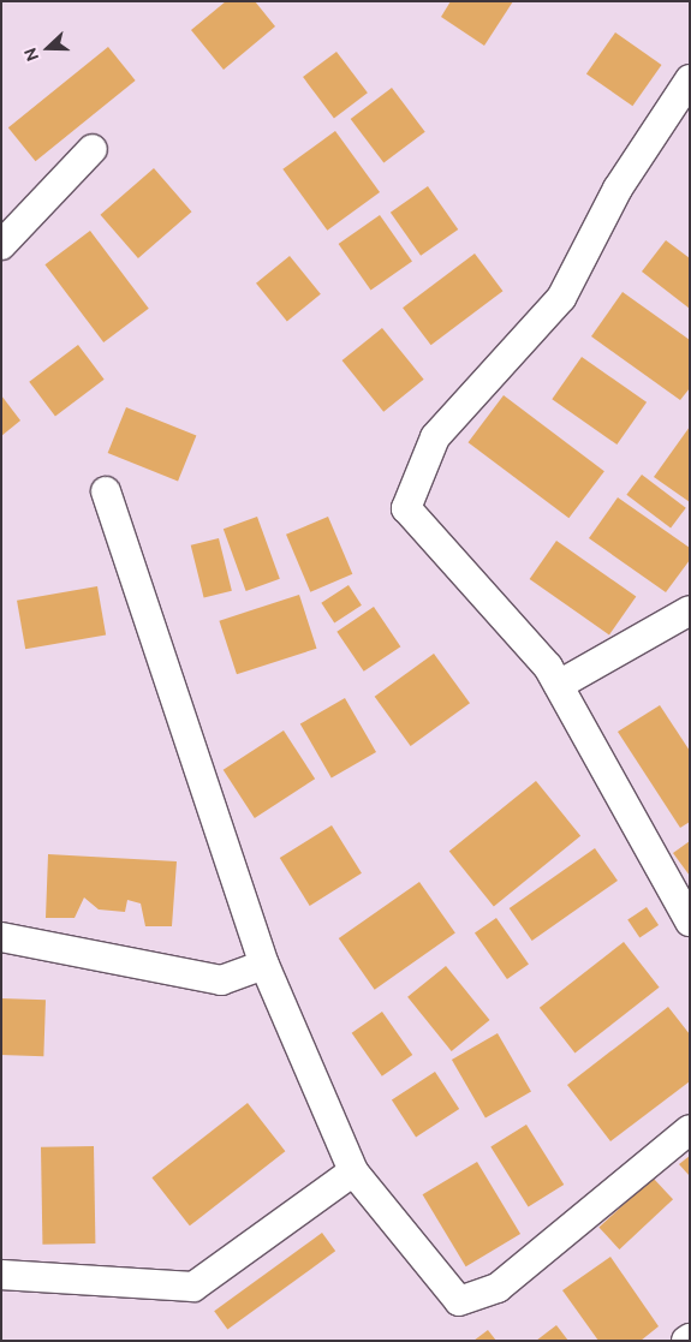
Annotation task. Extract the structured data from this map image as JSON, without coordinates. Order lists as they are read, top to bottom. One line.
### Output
{"north":"left"}
